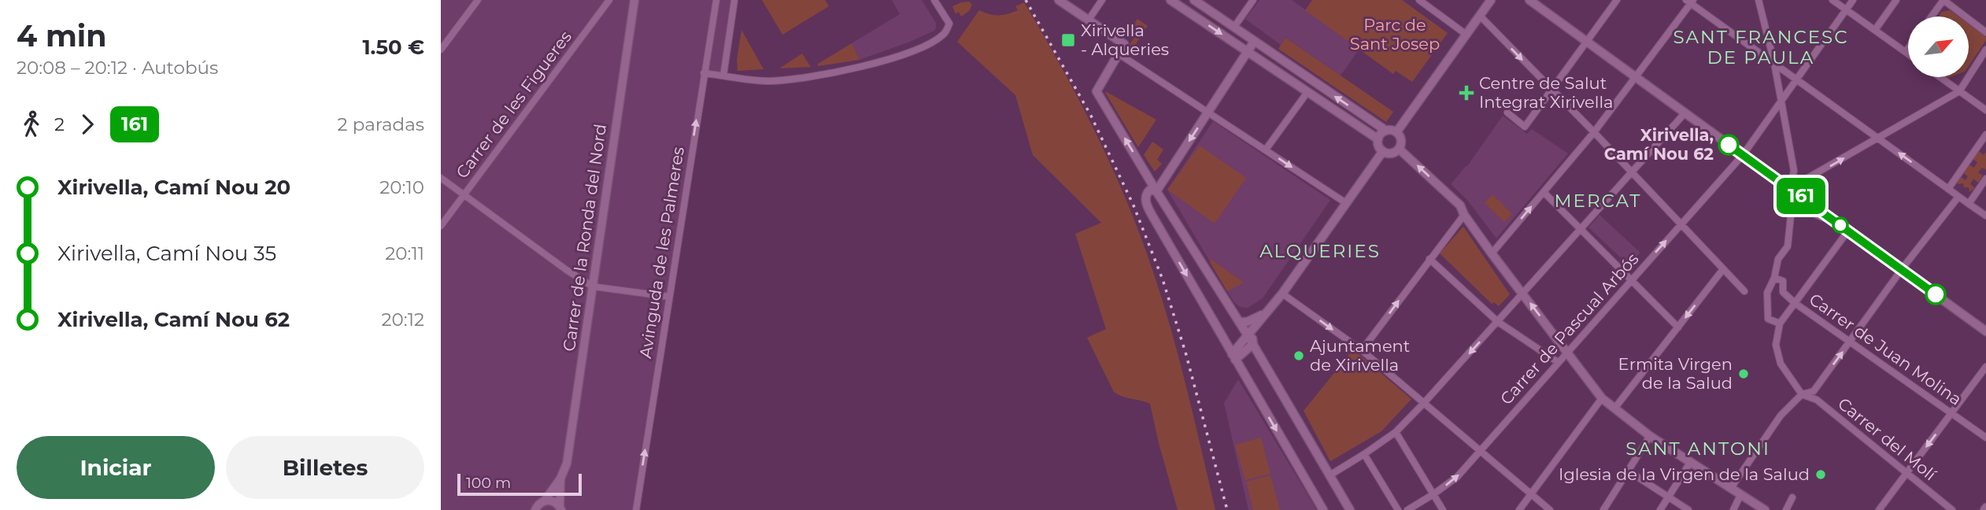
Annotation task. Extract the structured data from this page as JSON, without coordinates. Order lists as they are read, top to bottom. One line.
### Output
{"streets":{"street":["Carrer de les Figueres","Carrer de la Ronda del Nord","Avinguda de les Palmeres","Carrer de Pascual Arbós","Carrer de Juan Molina","Carrer del Molí"]},"one_way":["Avinguda de les Palmeres"],"districts":["SANT FRANCESC DE PAULA","MERCAT","ALQUERIES","SANT ANTONI"],"parks":["Parc de Sant Josep"],"places":{"transit":["Xirivella - Alqueries"],"health":["Centre de Salut Integrat Xirivella"],"other":["Xirivella, Camí Nou 62","Ajuntament de Xirivella","Ermita Virgen de la Salud","Iglesia de la Virgen de la Salud"]},"lines":["bus line 161"],"scale_bar":"100 m","north":"top right","page":{"heading":["4 min","20:08 – 20:12 · Autobús","1.50 €"],"on_map":"161","legs":["2","161","2 paradas"],"list":[{"name":"Xirivella, Camí Nou 20","value":"20:10"},{"name":"Xirivella, Camí Nou 35","value":"20:11"},{"name":"Xirivella, Camí Nou 62","value":"20:12"}],"buttons":["Iniciar","Billetes"],"scale":"100 m"}}
